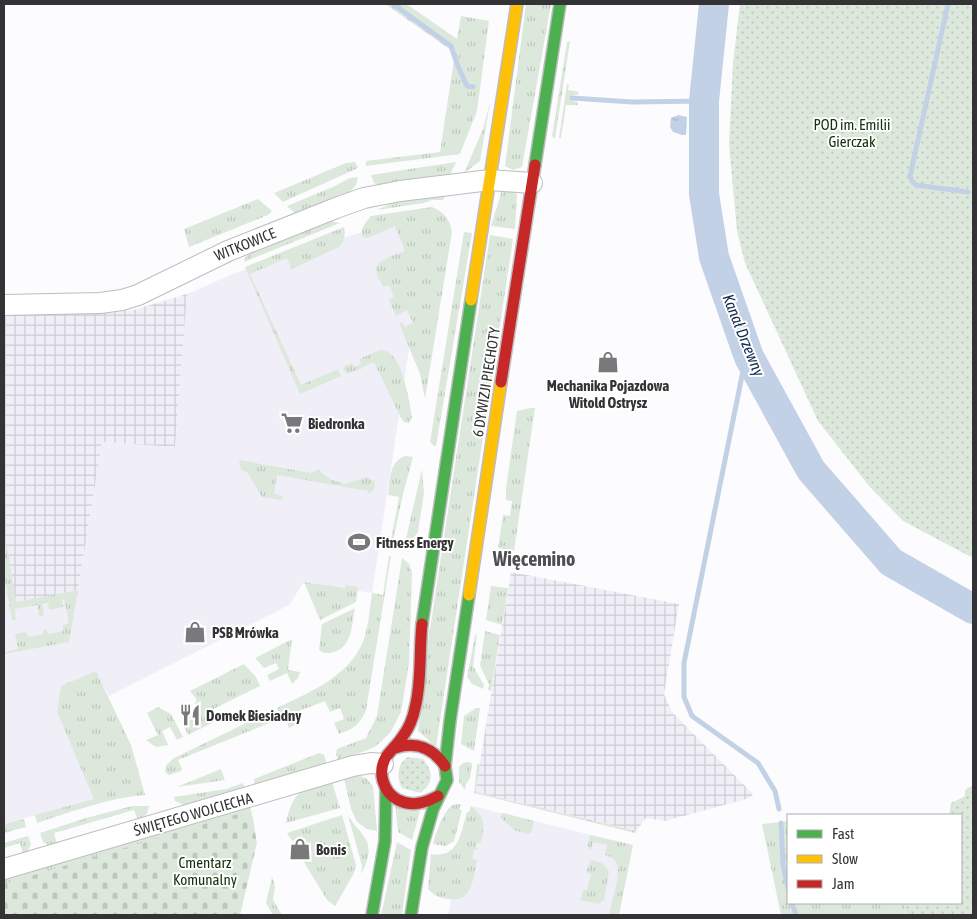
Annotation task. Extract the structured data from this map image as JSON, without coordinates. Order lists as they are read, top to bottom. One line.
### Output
{"streets":{"street":["WITKOWICE","6 DYWIZJI PIECHOTY","ŚWIĘTEGO WOJCIECHA"]},"crossings":[["WITKOWICE","6 DYWIZJI PIECHOTY"],["6 DYWIZJI PIECHOTY","ŚWIĘTEGO WOJCIECHA"]],"districts":["Więcemino"],"water":["Kanał Drzewny"],"parks":["POD im. Emilii Gierczak","Cmentarz Komunalny"],"places":{"shop":["Mechanika Pojazdowa Witold Ostrysz","PSB Mrówka","Bonis"],"supermarket":["Biedronka"],"sports":["Fitness Energy"],"restaurant":["Domek Biesiadny"]},"legend":["Fast","Slow","Jam"]}
